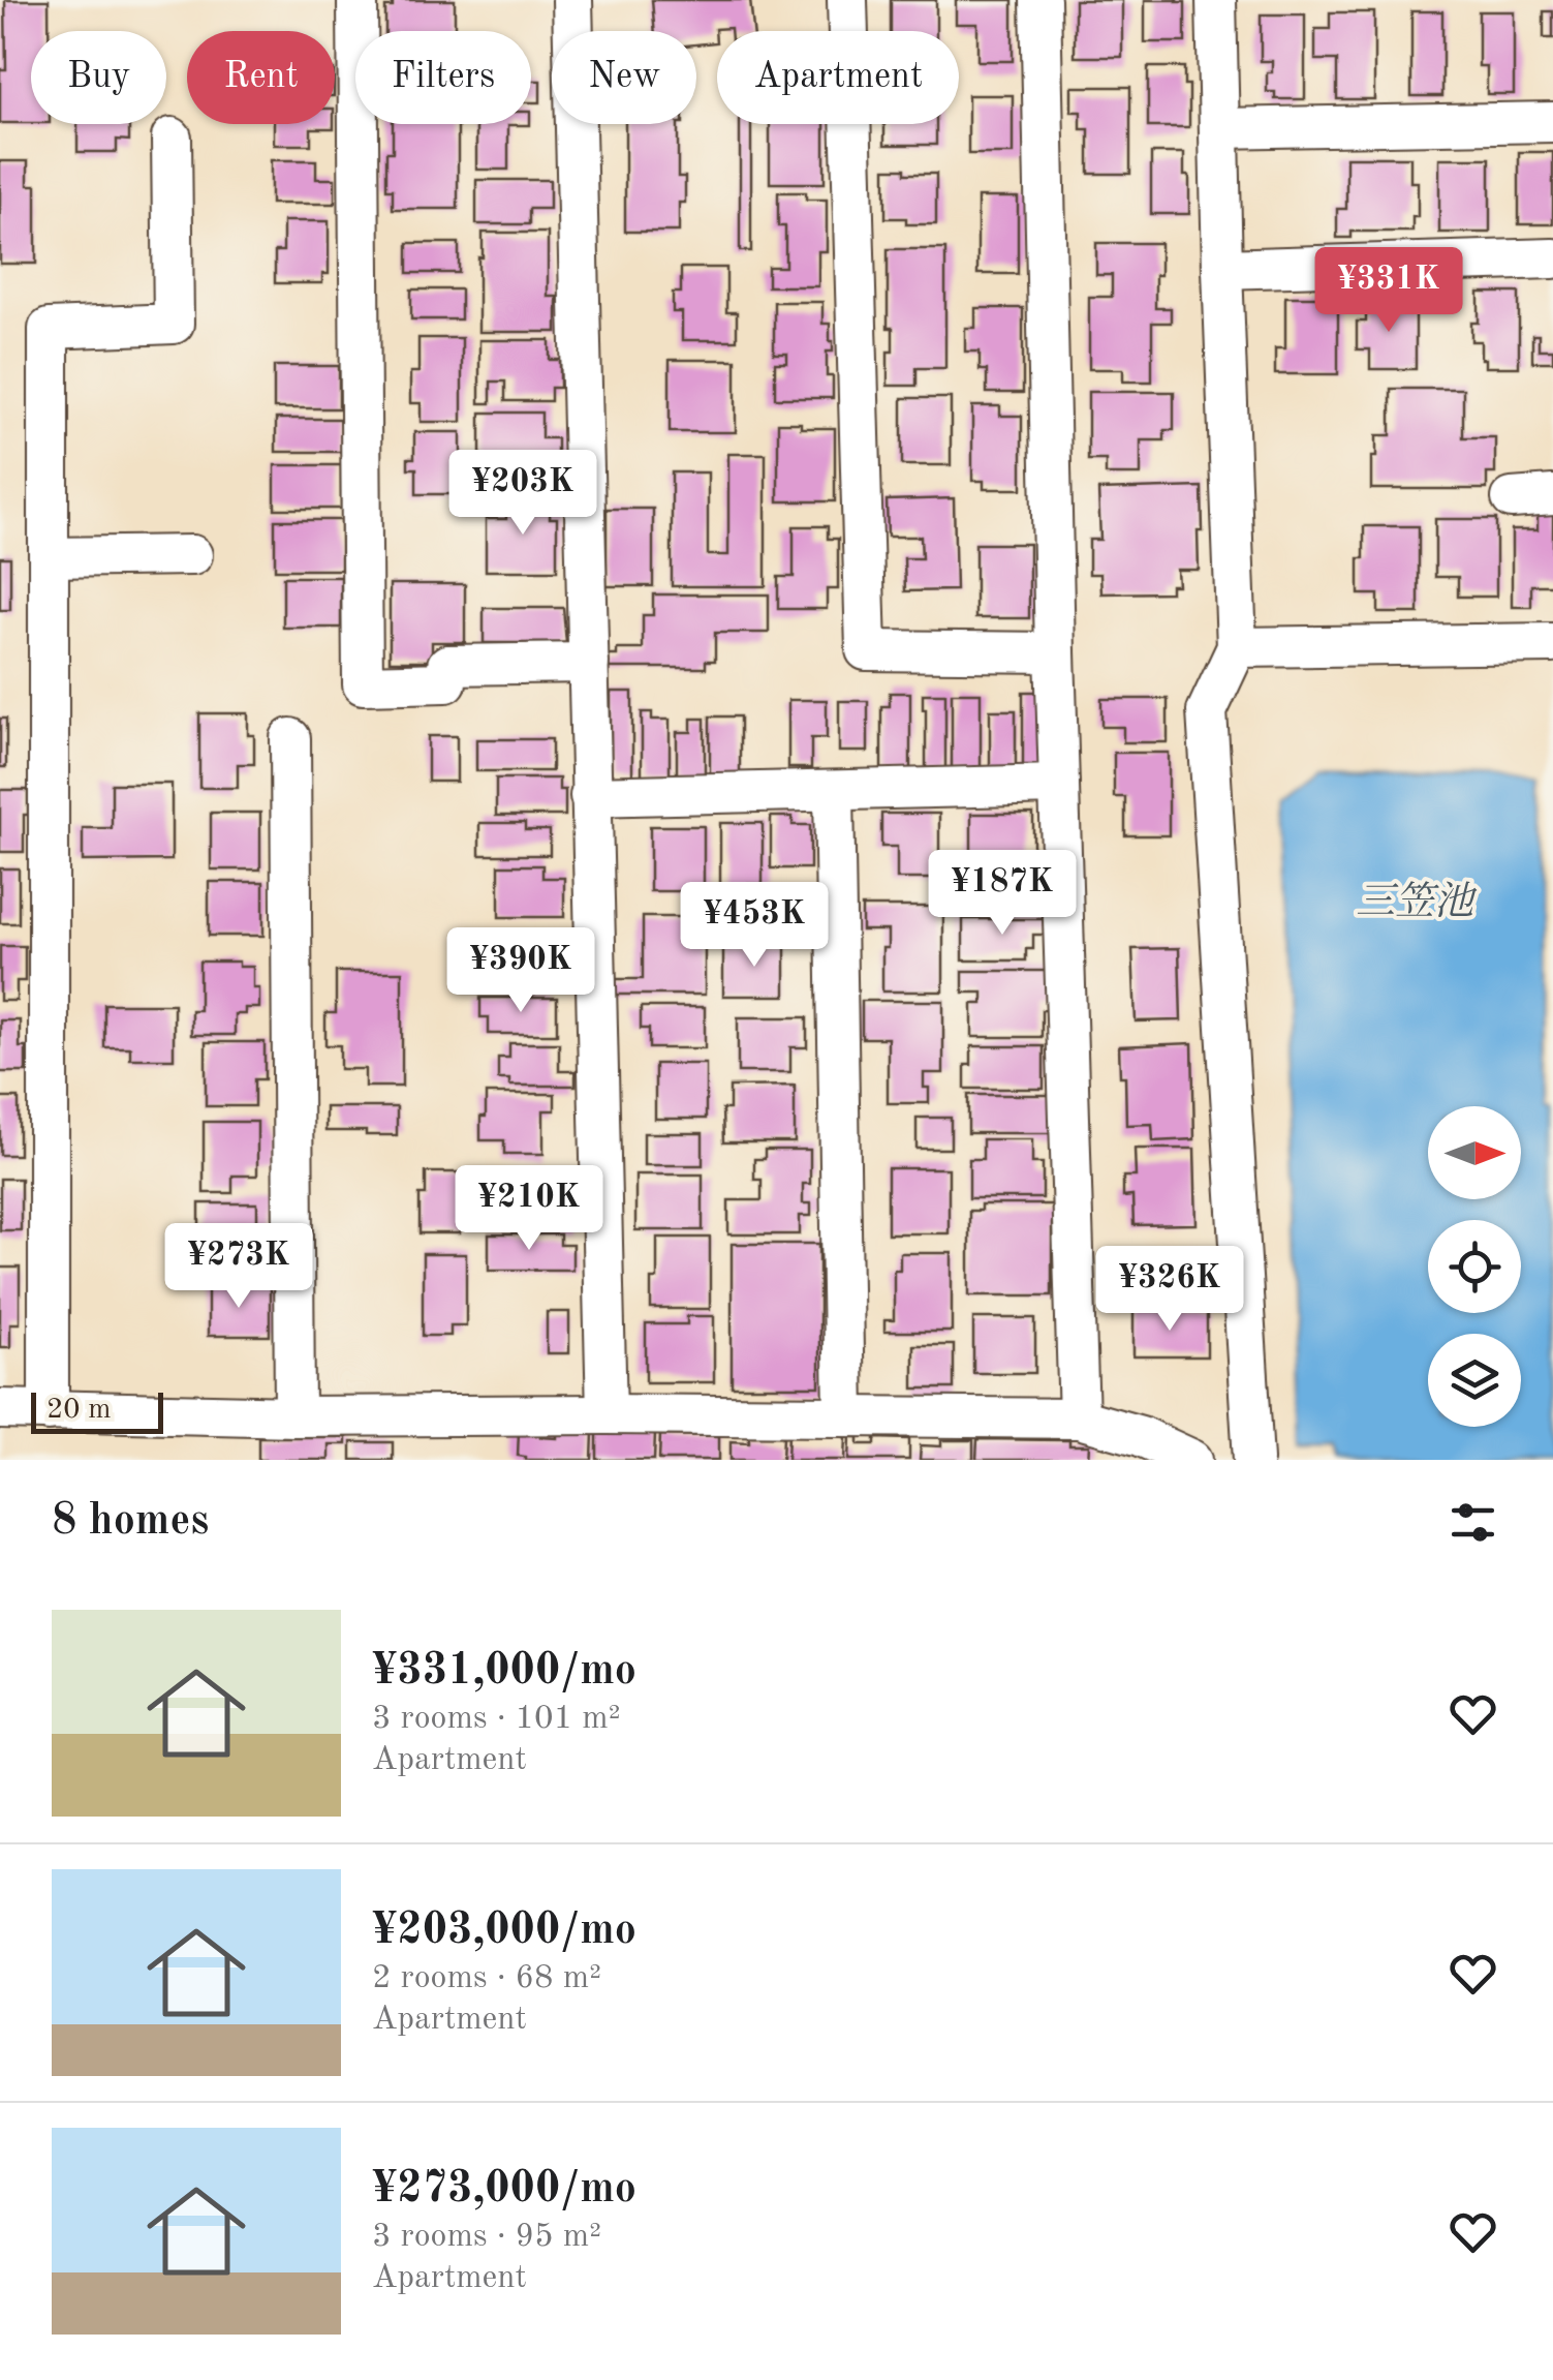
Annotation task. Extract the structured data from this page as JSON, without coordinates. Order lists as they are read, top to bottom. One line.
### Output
{"water":["三笠池"],"scale_bar":"20 m","north":"right","page":{"chip":["Buy","Rent","Filters","New","Apartment"],"price":["¥331K","¥203K","¥187K","¥453K","¥390K","¥210K","¥273K","¥326K"],"scale":"20 m","heading":"8 homes","list":[{"name":"¥331,000/mo","note":"3 rooms · 101 m² · Apartment"},{"name":"¥203,000/mo","note":"2 rooms · 68 m² · Apartment"},{"name":"¥273,000/mo","note":"3 rooms · 95 m² · Apartment"}]}}
